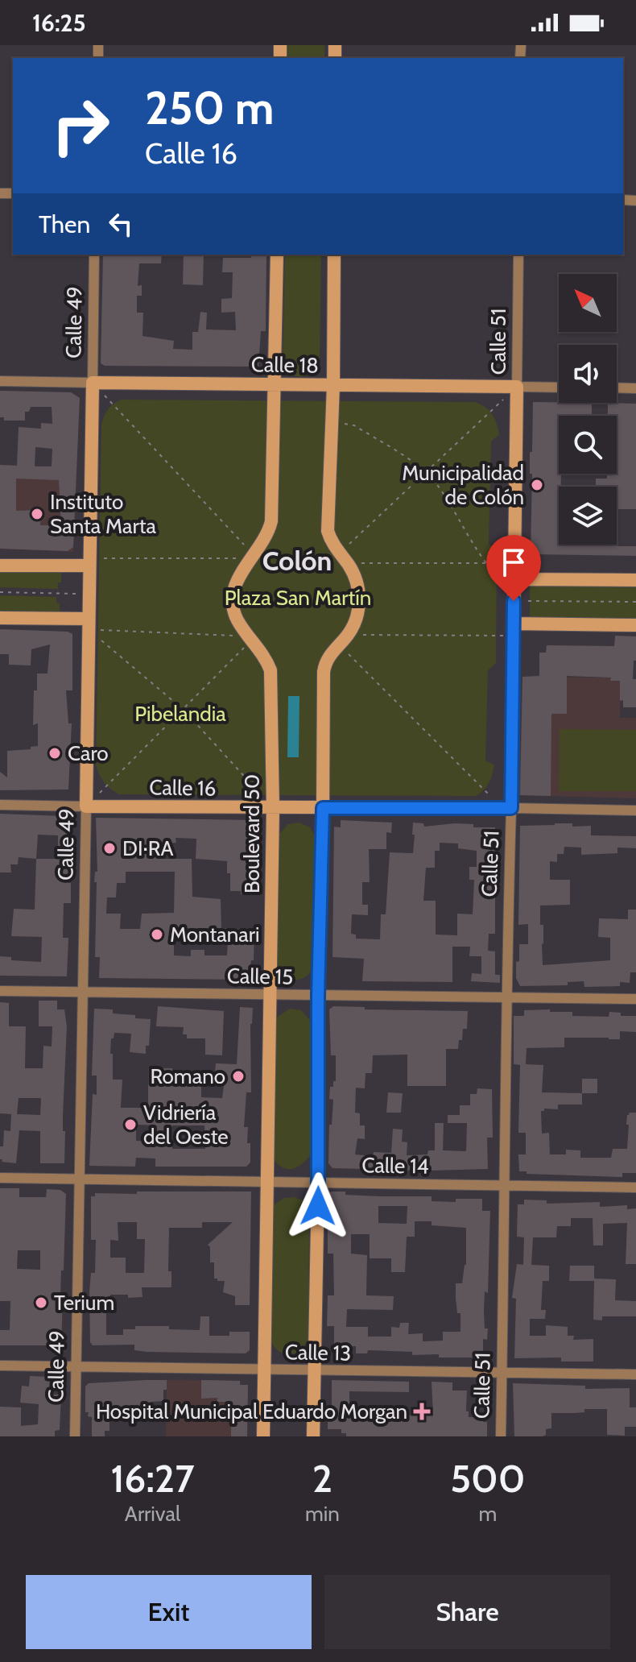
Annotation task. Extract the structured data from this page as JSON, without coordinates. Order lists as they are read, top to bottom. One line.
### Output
{"streets":{"main road":["Calle 49","Calle 51","Calle 18","Calle 16","Boulevard 50"],"street":["Calle 15","Calle 14","Calle 13"]},"crossings":[["Calle 49","Calle 18"],["Calle 49","Calle 16"],["Calle 49","Calle 15"],["Calle 49","Calle 14"],["Calle 49","Calle 13"],["Calle 51","Calle 18"],["Calle 51","Calle 16"],["Calle 51","Calle 15"],["Calle 51","Calle 14"],["Calle 51","Calle 13"],["Calle 18","Boulevard 50"],["Calle 16","Boulevard 50"],["Boulevard 50","Calle 15"],["Boulevard 50","Calle 14"],["Boulevard 50","Calle 13"]],"districts":["Colón"],"parks":["Plaza San Martín","Pibelandia"],"places":{"other":["Municipalidad de Colón","Instituto Santa Marta","Caro","DI·RA","Montanari","Romano","Vidriería del Oeste","Terium"],"health":["Hospital Municipal Eduardo Morgan"]},"north":"top left","page":{"status":"16:25","turn":["250 m","Calle 16"],"then":"Then","eta":["16:27","Arrival","2","min","500","m"],"buttons":["Exit","Share"]}}
